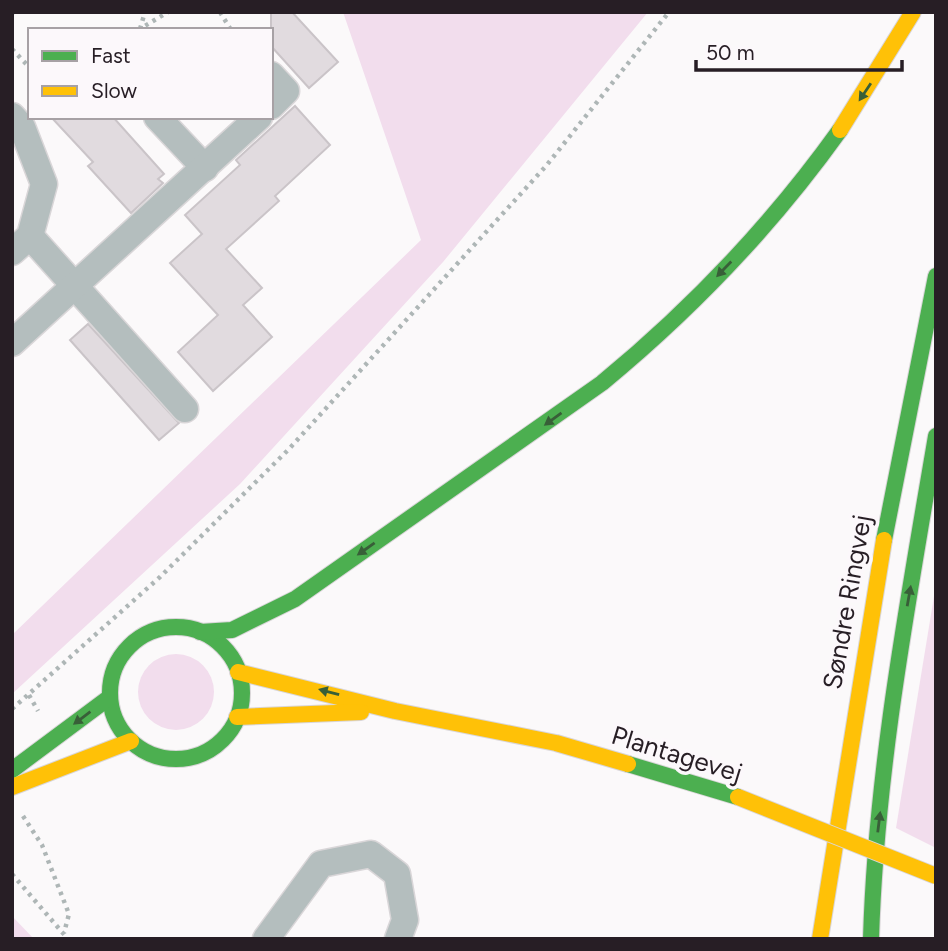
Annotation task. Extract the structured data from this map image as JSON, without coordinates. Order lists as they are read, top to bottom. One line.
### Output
{"streets":{"main road":["Søndre Ringvej","Plantagevej"]},"legend":["Fast","Slow"],"scale_bar":"50 m"}
